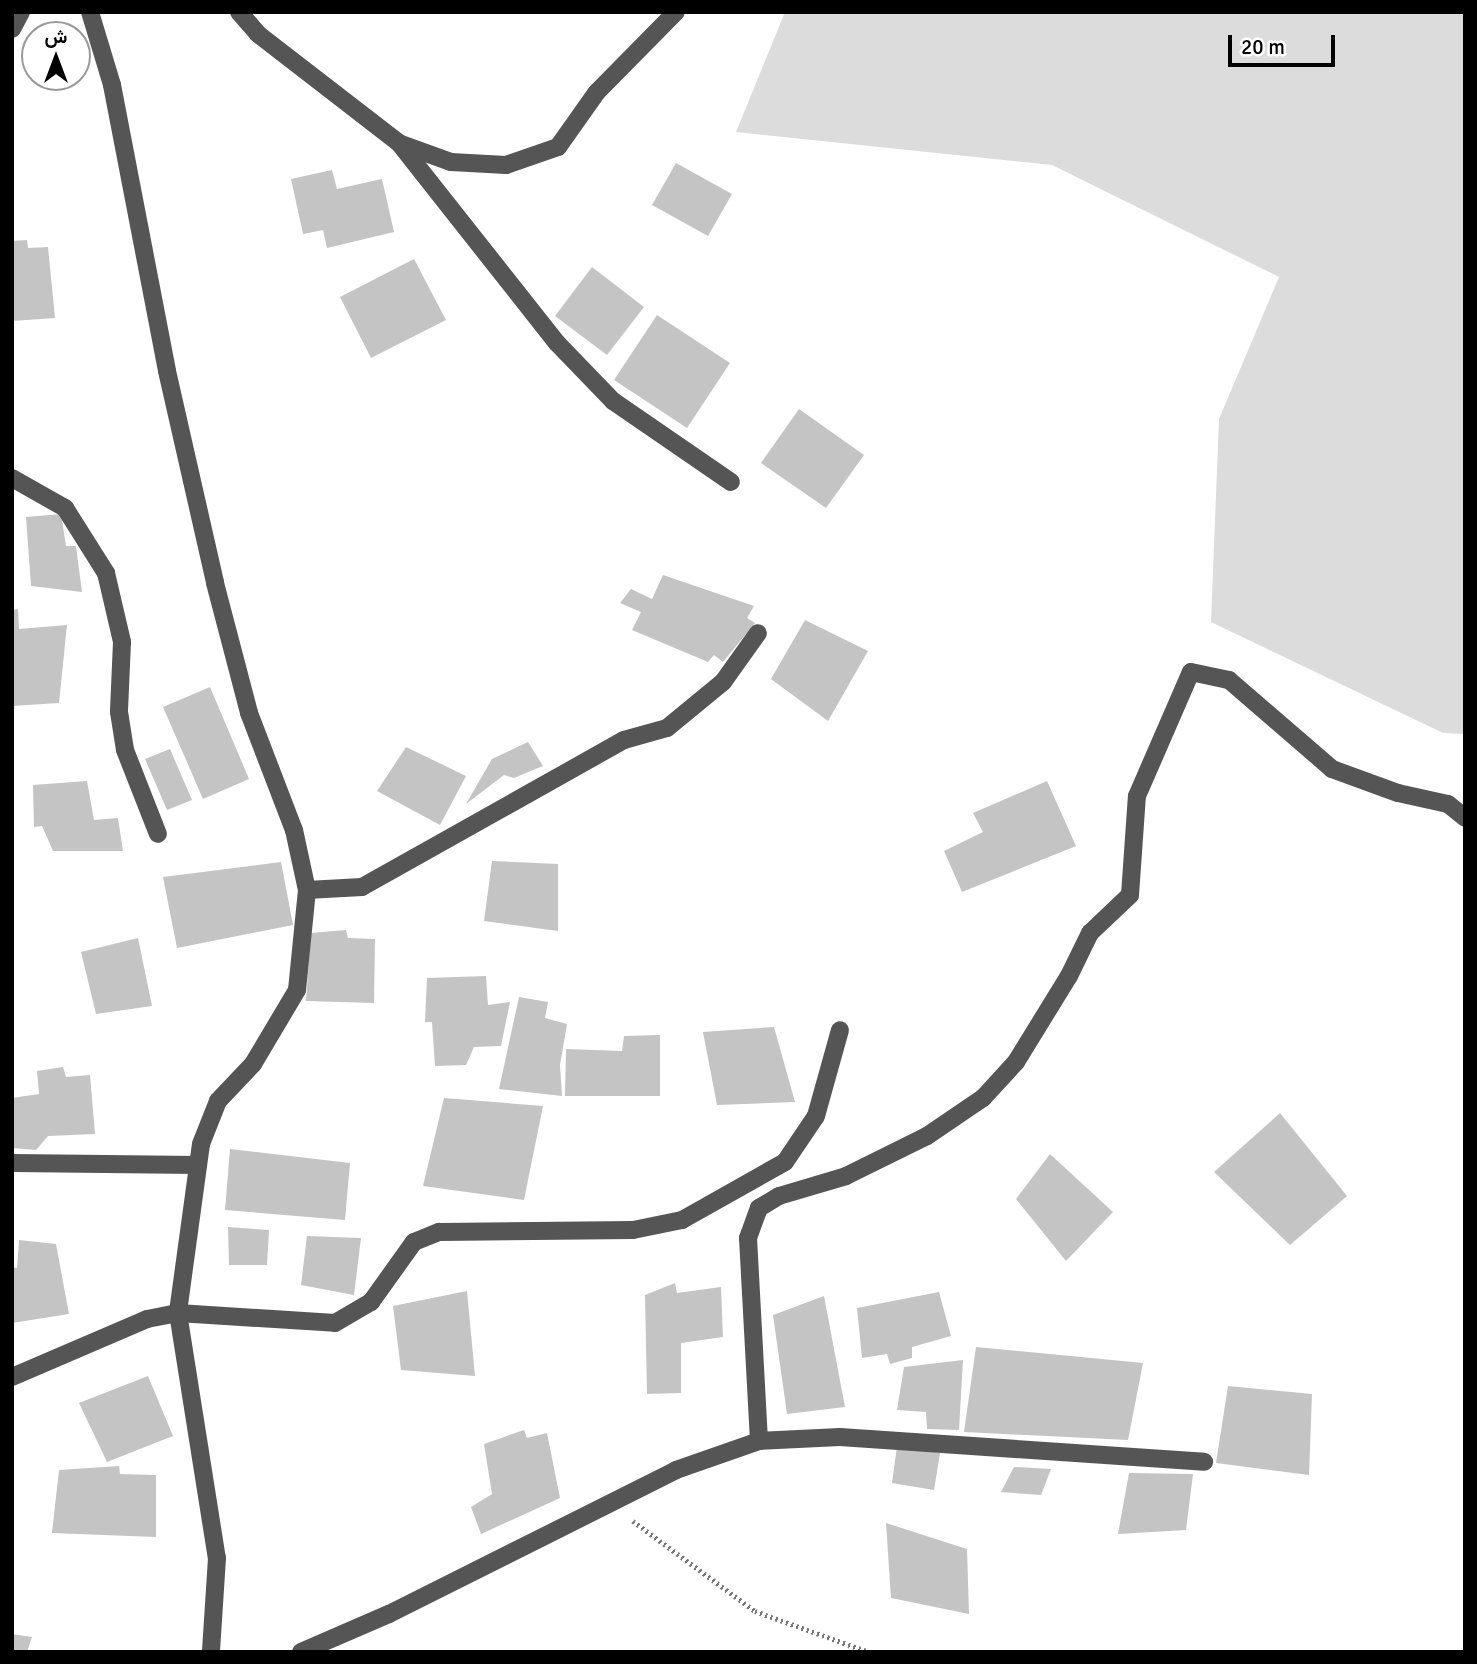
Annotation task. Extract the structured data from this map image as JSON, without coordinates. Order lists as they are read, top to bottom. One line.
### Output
{"scale_bar":"20 m","north":"top"}
